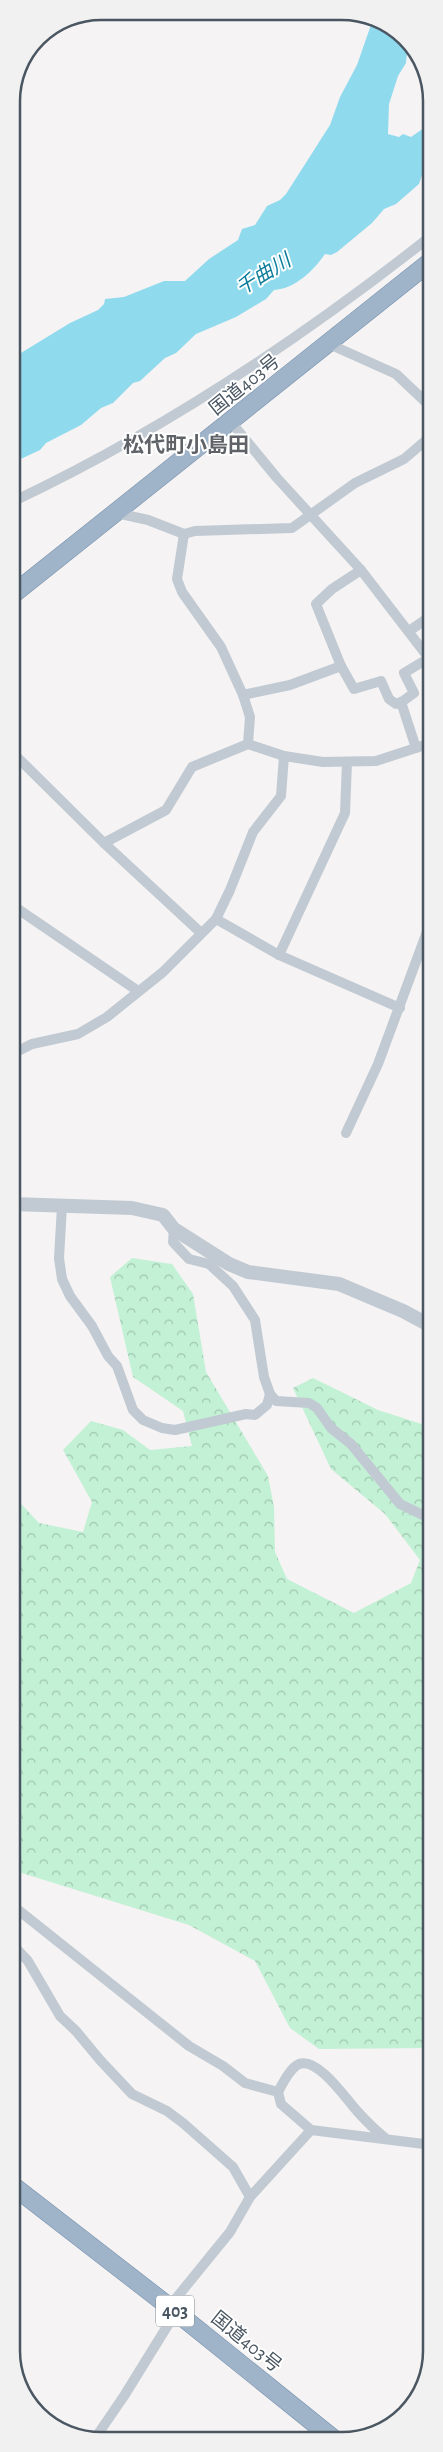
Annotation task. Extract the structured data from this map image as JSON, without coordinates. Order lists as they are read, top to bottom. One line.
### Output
{"streets":{"highway":["国道403号","403"]},"districts":["松代町小島田"],"water":["千曲川"]}
